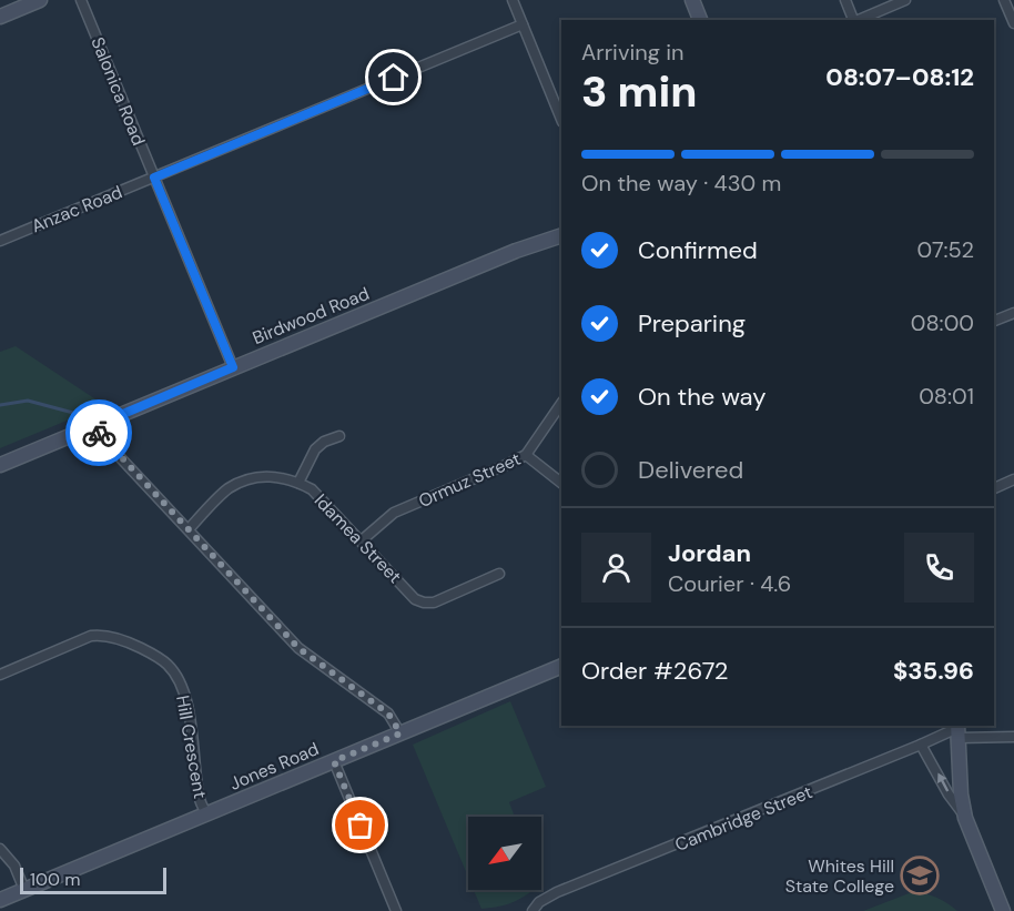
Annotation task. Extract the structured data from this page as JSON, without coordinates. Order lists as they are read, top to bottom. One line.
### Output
{"streets":{"street":["Salonica Road","Anzac Road","Birdwood Road","Ormuz Street","Idamea Street","Hill Crescent","Jones Road","Cambridge Street"]},"crossings":[["Salonica Road","Anzac Road"],["Salonica Road","Birdwood Road"],["Ormuz Street","Idamea Street"],["Hill Crescent","Jones Road"]],"places":{"school or university":["Whites Hill State College"]},"scale_bar":"100 m","north":"bottom left","page":{"heading":["3 min","Arriving in","08:07–08:12"],"panel":["Jordan","Courier · 4.6","Order #2672","$35.96"],"bar":"On the way · 430 m","list":[["Confirmed","07:52"],["Preparing","08:00"],["On the way","08:01"],"Delivered"],"scale":"100 m"}}
